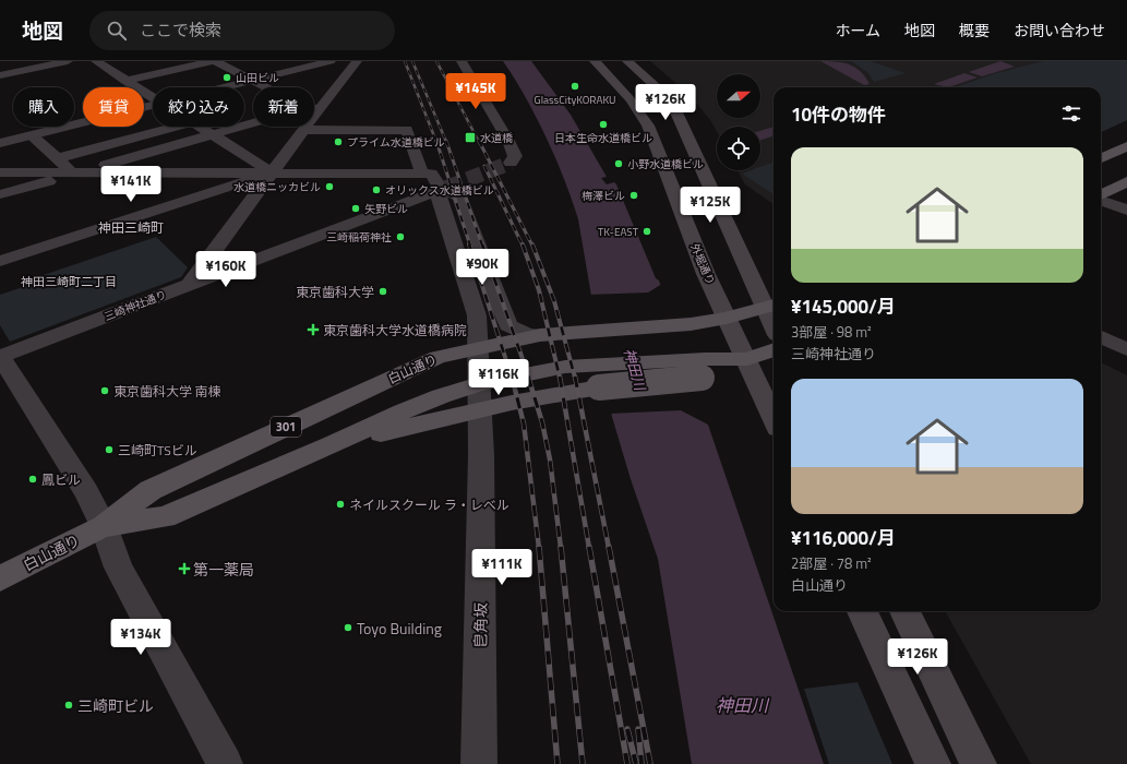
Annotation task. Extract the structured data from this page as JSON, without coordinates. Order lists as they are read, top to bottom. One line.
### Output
{"streets":{"main road":["外堀通り","白山通り","301"],"street":["三崎神社通り","皀角坂"]},"crossings":[["外堀通り","白山通り"],["三崎神社通り","皀角坂"],["白山通り","皀角坂"]],"districts":["神田三崎町","神田三崎町二丁目"],"water":["神田川"],"places":{"other":["山田ビル","GlassCityKORAKU","日本生命水道橋ビル","プライム水道橋ビル","小野水道橋ビル","水道橋ニッカビル","オリックス水道橋ビル","梅澤ビル","矢野ビル","TK-EAST","三崎稲荷神社","東京歯科大学","東京歯科大学 南棟","三崎町TSビル","鳳ビル","ネイルスクール ラ・レベル","Toyo Building","三崎町ビル"],"transit":["水道橋"],"health":["東京歯科大学水道橋病院","第一薬局"]},"north":"right","page":{"header":"地図","search":"ここで検索","nav":["ホーム","地図","概要","お問い合わせ"],"price":["¥145K","¥126K","¥141K","¥125K","¥90K","¥160K","¥116K","¥111K","¥134K","¥126K"],"chip":["購入","賃貸","絞り込み","新着"],"heading":"10件の物件","list":[{"name":"¥145,000/月","note":"3部屋 · 98 m² · 三崎神社通り"},{"name":"¥116,000/月","note":"2部屋 · 78 m² · 白山通り"}]}}
